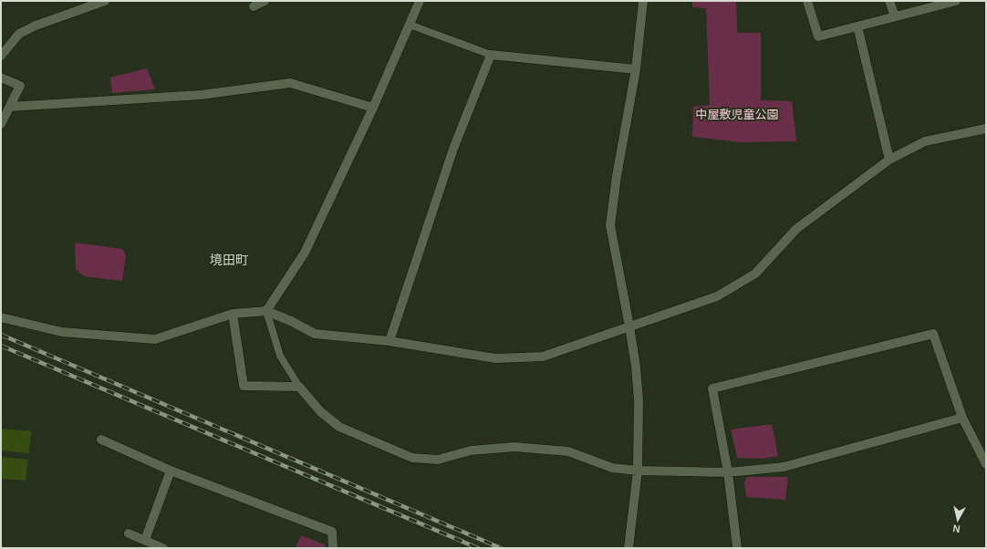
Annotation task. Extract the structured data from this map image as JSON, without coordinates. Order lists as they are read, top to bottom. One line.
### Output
{"districts":["境田町"],"parks":["中屋敷児童公園"],"north":"bottom"}
